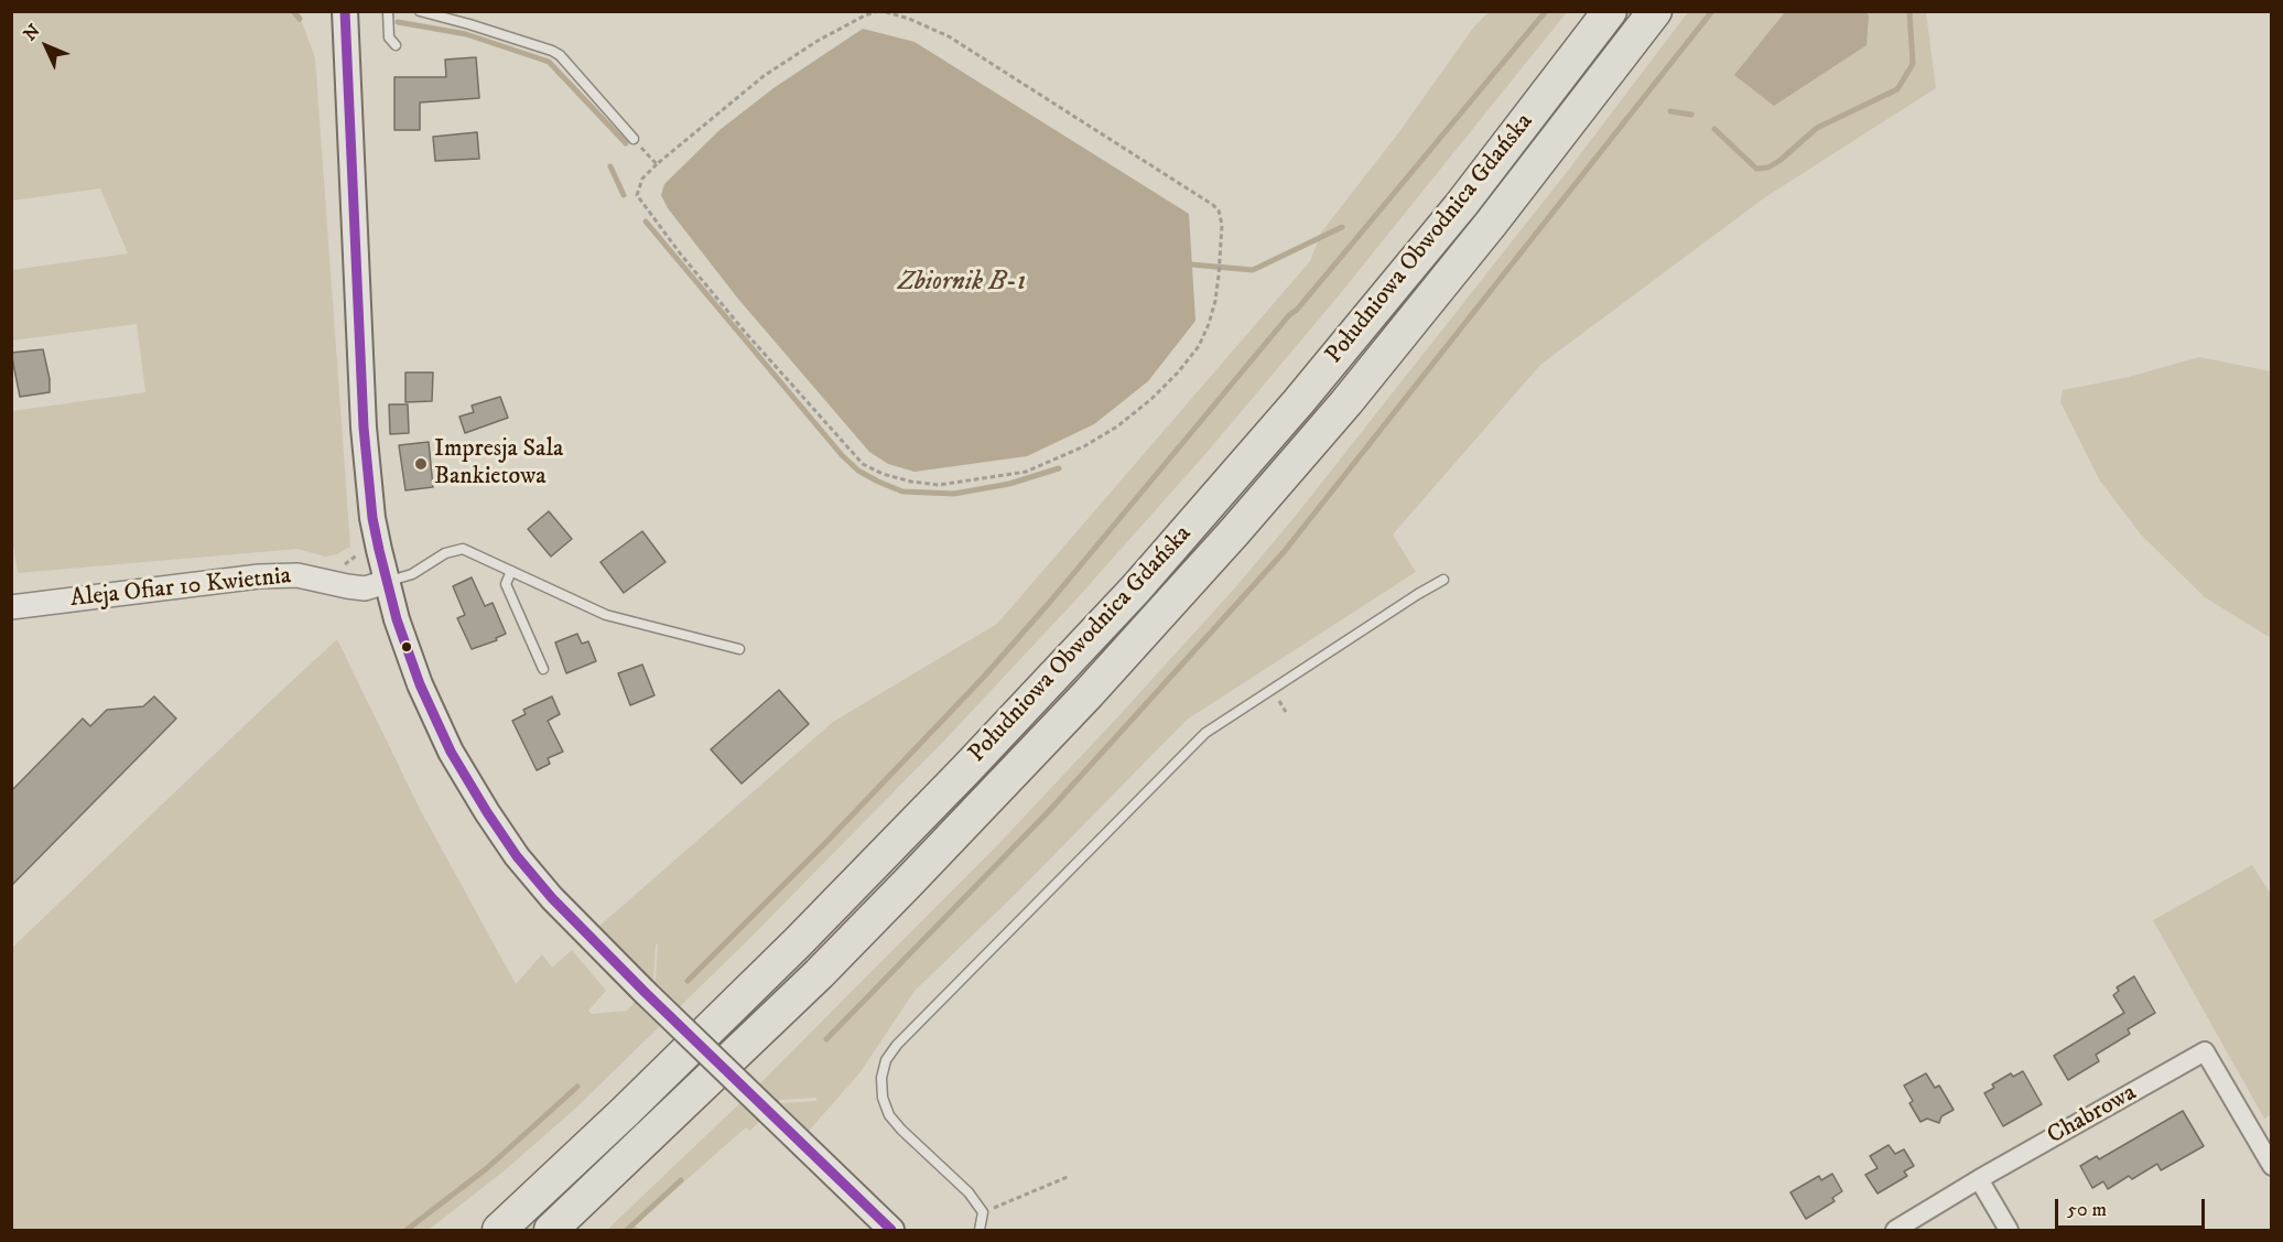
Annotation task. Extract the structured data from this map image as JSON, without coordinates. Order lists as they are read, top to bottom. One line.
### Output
{"streets":{"highway":["Południowa Obwodnica Gdańska"],"street":["Aleja Ofiar 10 Kwietnia","Chabrowa"]},"water":["Zbiornik B-1"],"places":["Impresja Sala Bankietowa"],"scale_bar":"50 m","north":"top left"}
